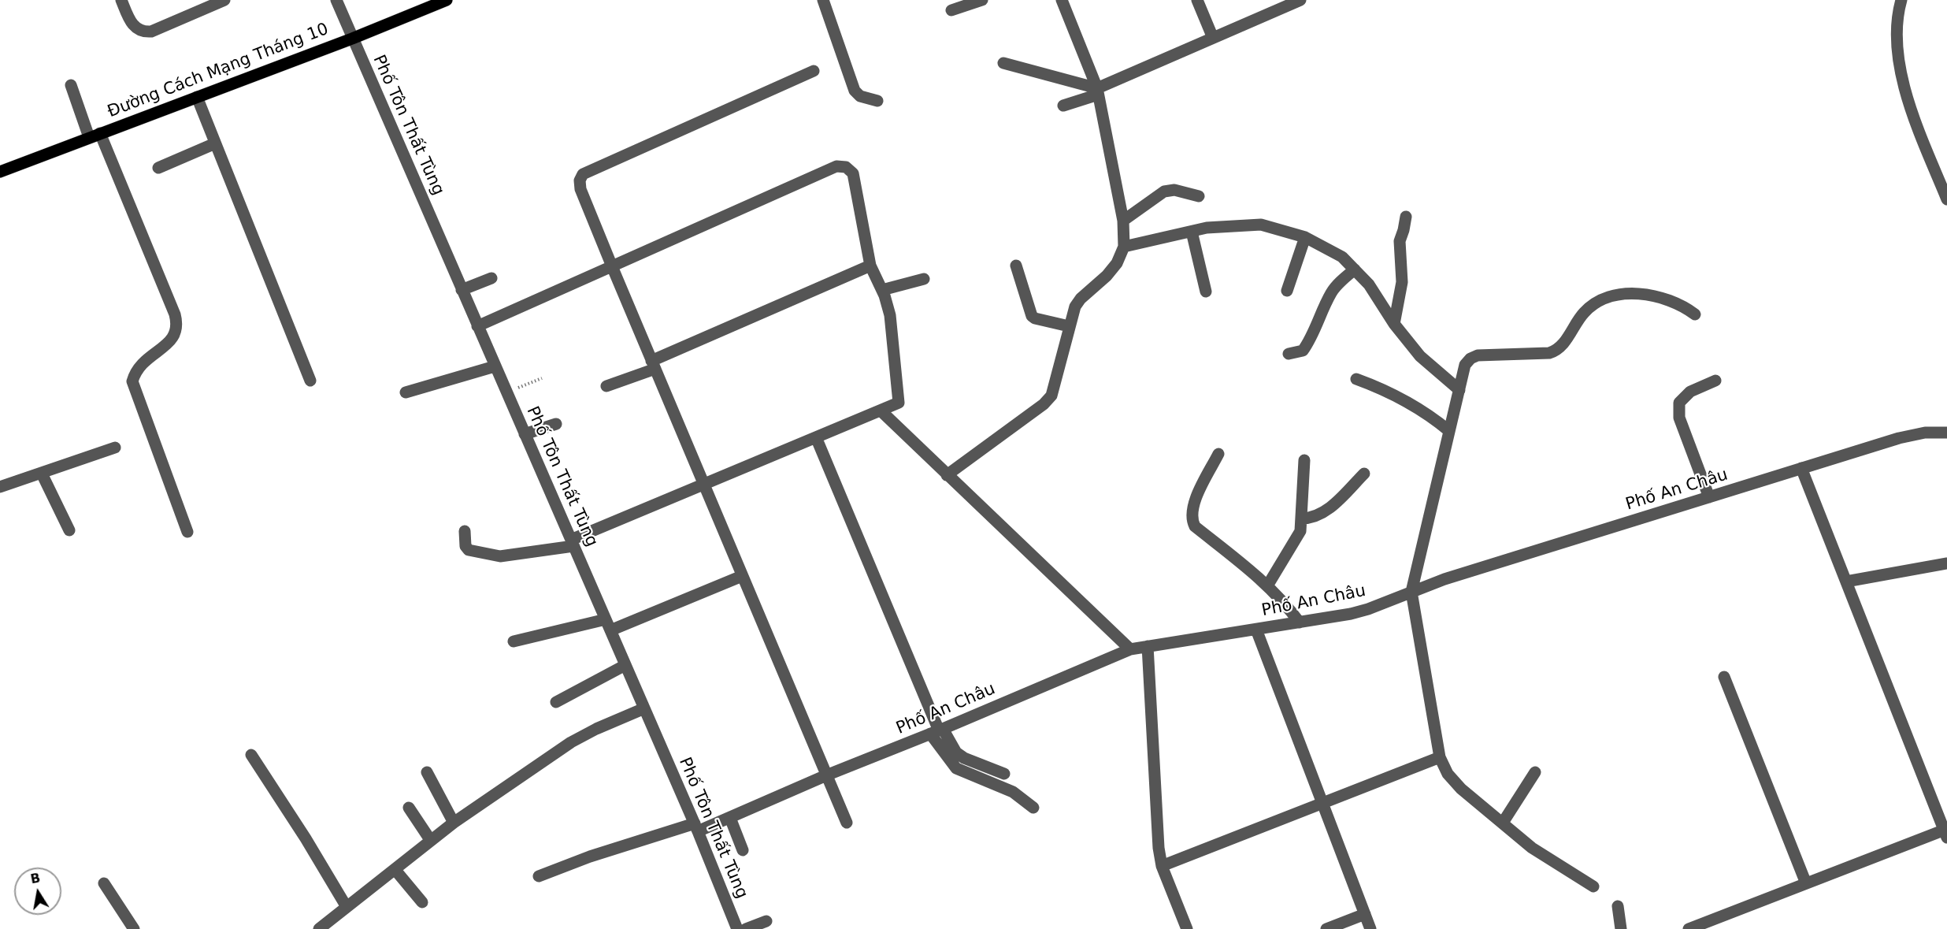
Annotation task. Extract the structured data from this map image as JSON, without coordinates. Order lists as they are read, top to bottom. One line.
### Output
{"streets":{"main road":["Đường Cách Mạng Tháng 10"],"street":["Phố Tôn Thất Tùng","Phố An Châu"]},"crossings":[["Đường Cách Mạng Tháng 10","Phố Tôn Thất Tùng"],["Phố Tôn Thất Tùng","Phố An Châu"]],"north":"top"}
